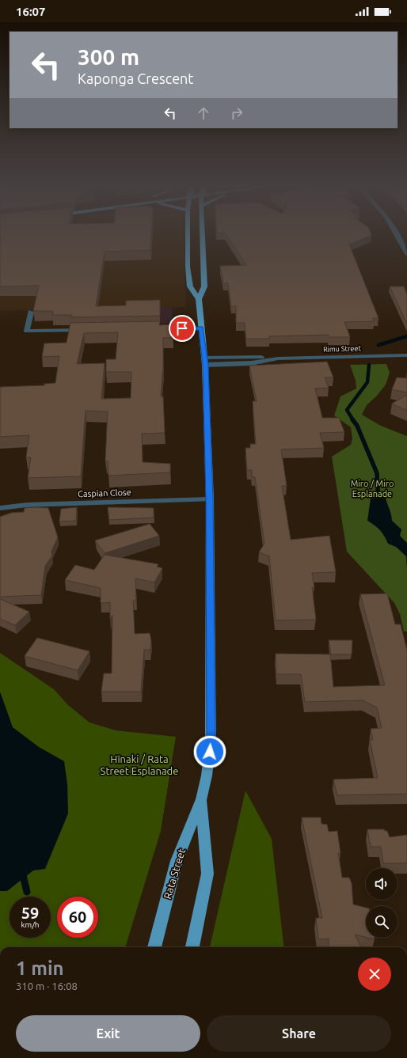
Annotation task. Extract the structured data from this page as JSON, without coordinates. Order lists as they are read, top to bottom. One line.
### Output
{"streets":{"main road":["Rata Street"],"street":["Rimu Street","Caspian Close"]},"crossings":[["Rimu Street","Rata Street"],["Caspian Close","Rata Street"]],"parks":["Miro / Miro Esplanade","Hīnaki / Rata Street Esplanade"],"page":{"status":"16:07","turn":["300 m","Kaponga Crescent"],"speed":"59 km/h","limit":"60","heading":["1 min","310 m · 16:08"],"buttons":["Exit","Share"]}}
